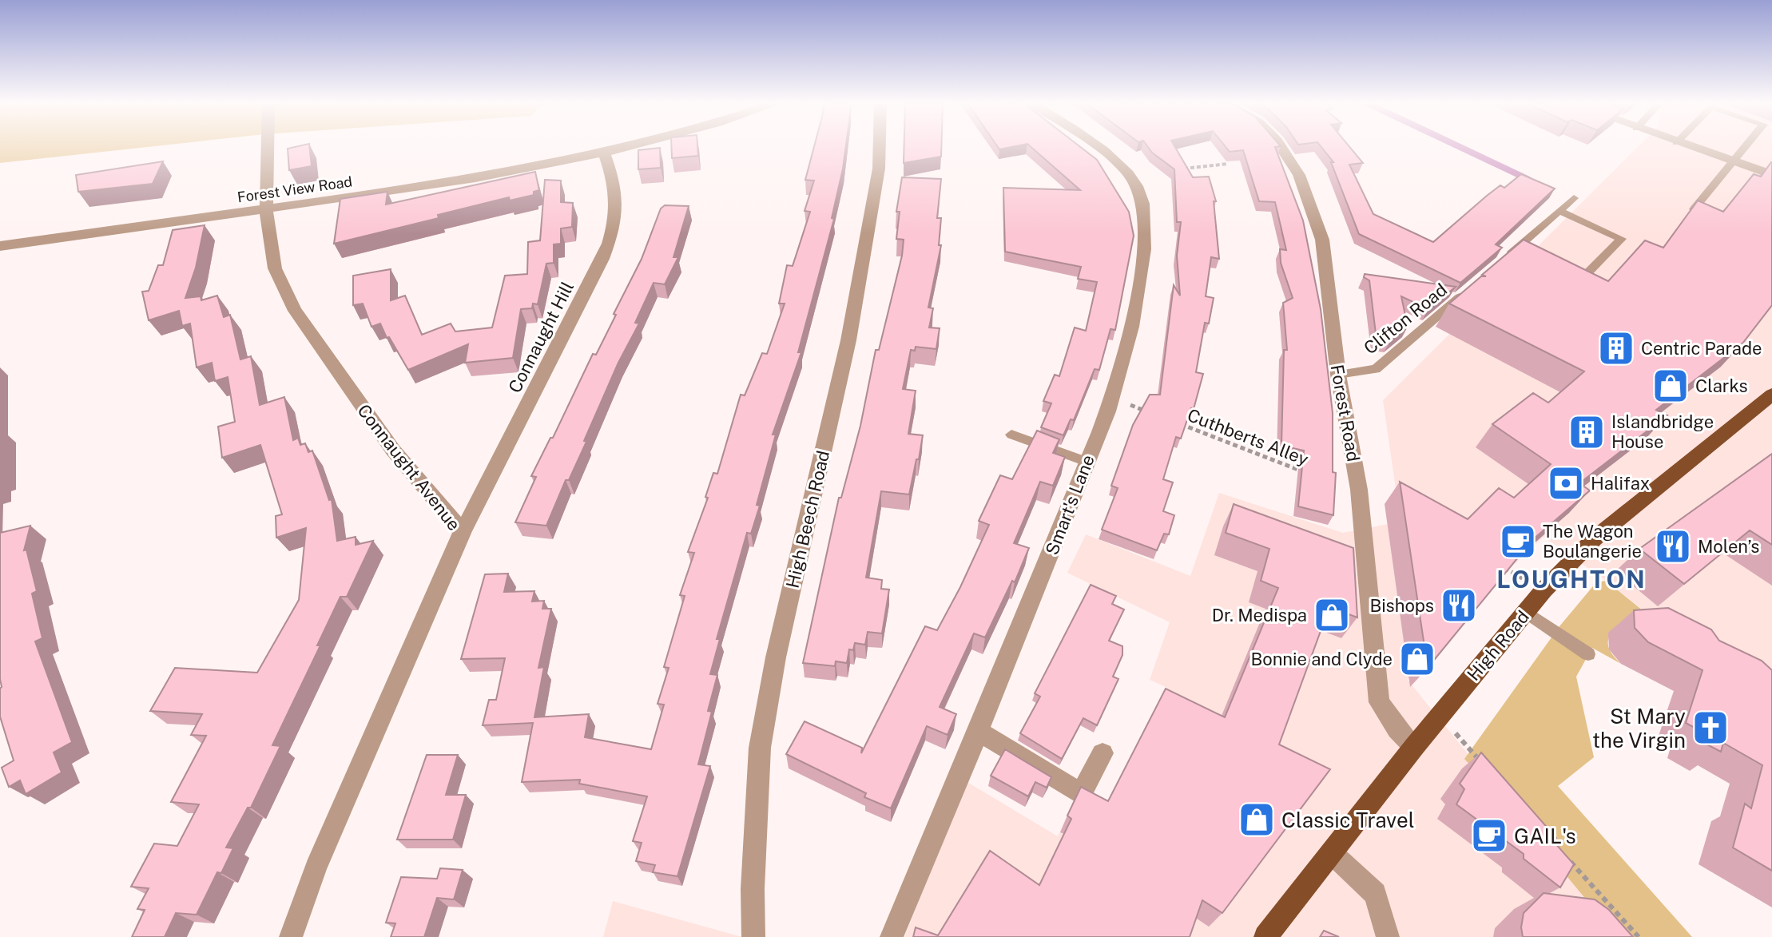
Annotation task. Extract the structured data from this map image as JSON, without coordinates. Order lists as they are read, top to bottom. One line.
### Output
{"streets":{"main road":["High Road"],"street":["Forest View Road","Connaught Hill","Forest Road","Connaught Avenue","Smart's Lane","High Beech Road"],"lane":["Clifton Road"],"path":["Cuthberts Alley"]},"crossings":[["Forest View Road","Connaught Hill"],["Forest View Road","Connaught Avenue"],["Clifton Road","Forest Road"],["Connaught Hill","Connaught Avenue"],["Forest Road","High Road"]],"districts":["LOUGHTON"],"places":{"building":["Centric Parade","Islandbridge House"],"shop":["Clarks","Dr. Medispa","Bonnie and Clyde","Classic Travel"],"bank":["Halifax"],"cafe":["The Wagon Boulangerie","GAIL's"],"restaurant":["Molen’s","Bishops"],"church":["St Mary the Virgin"]}}
